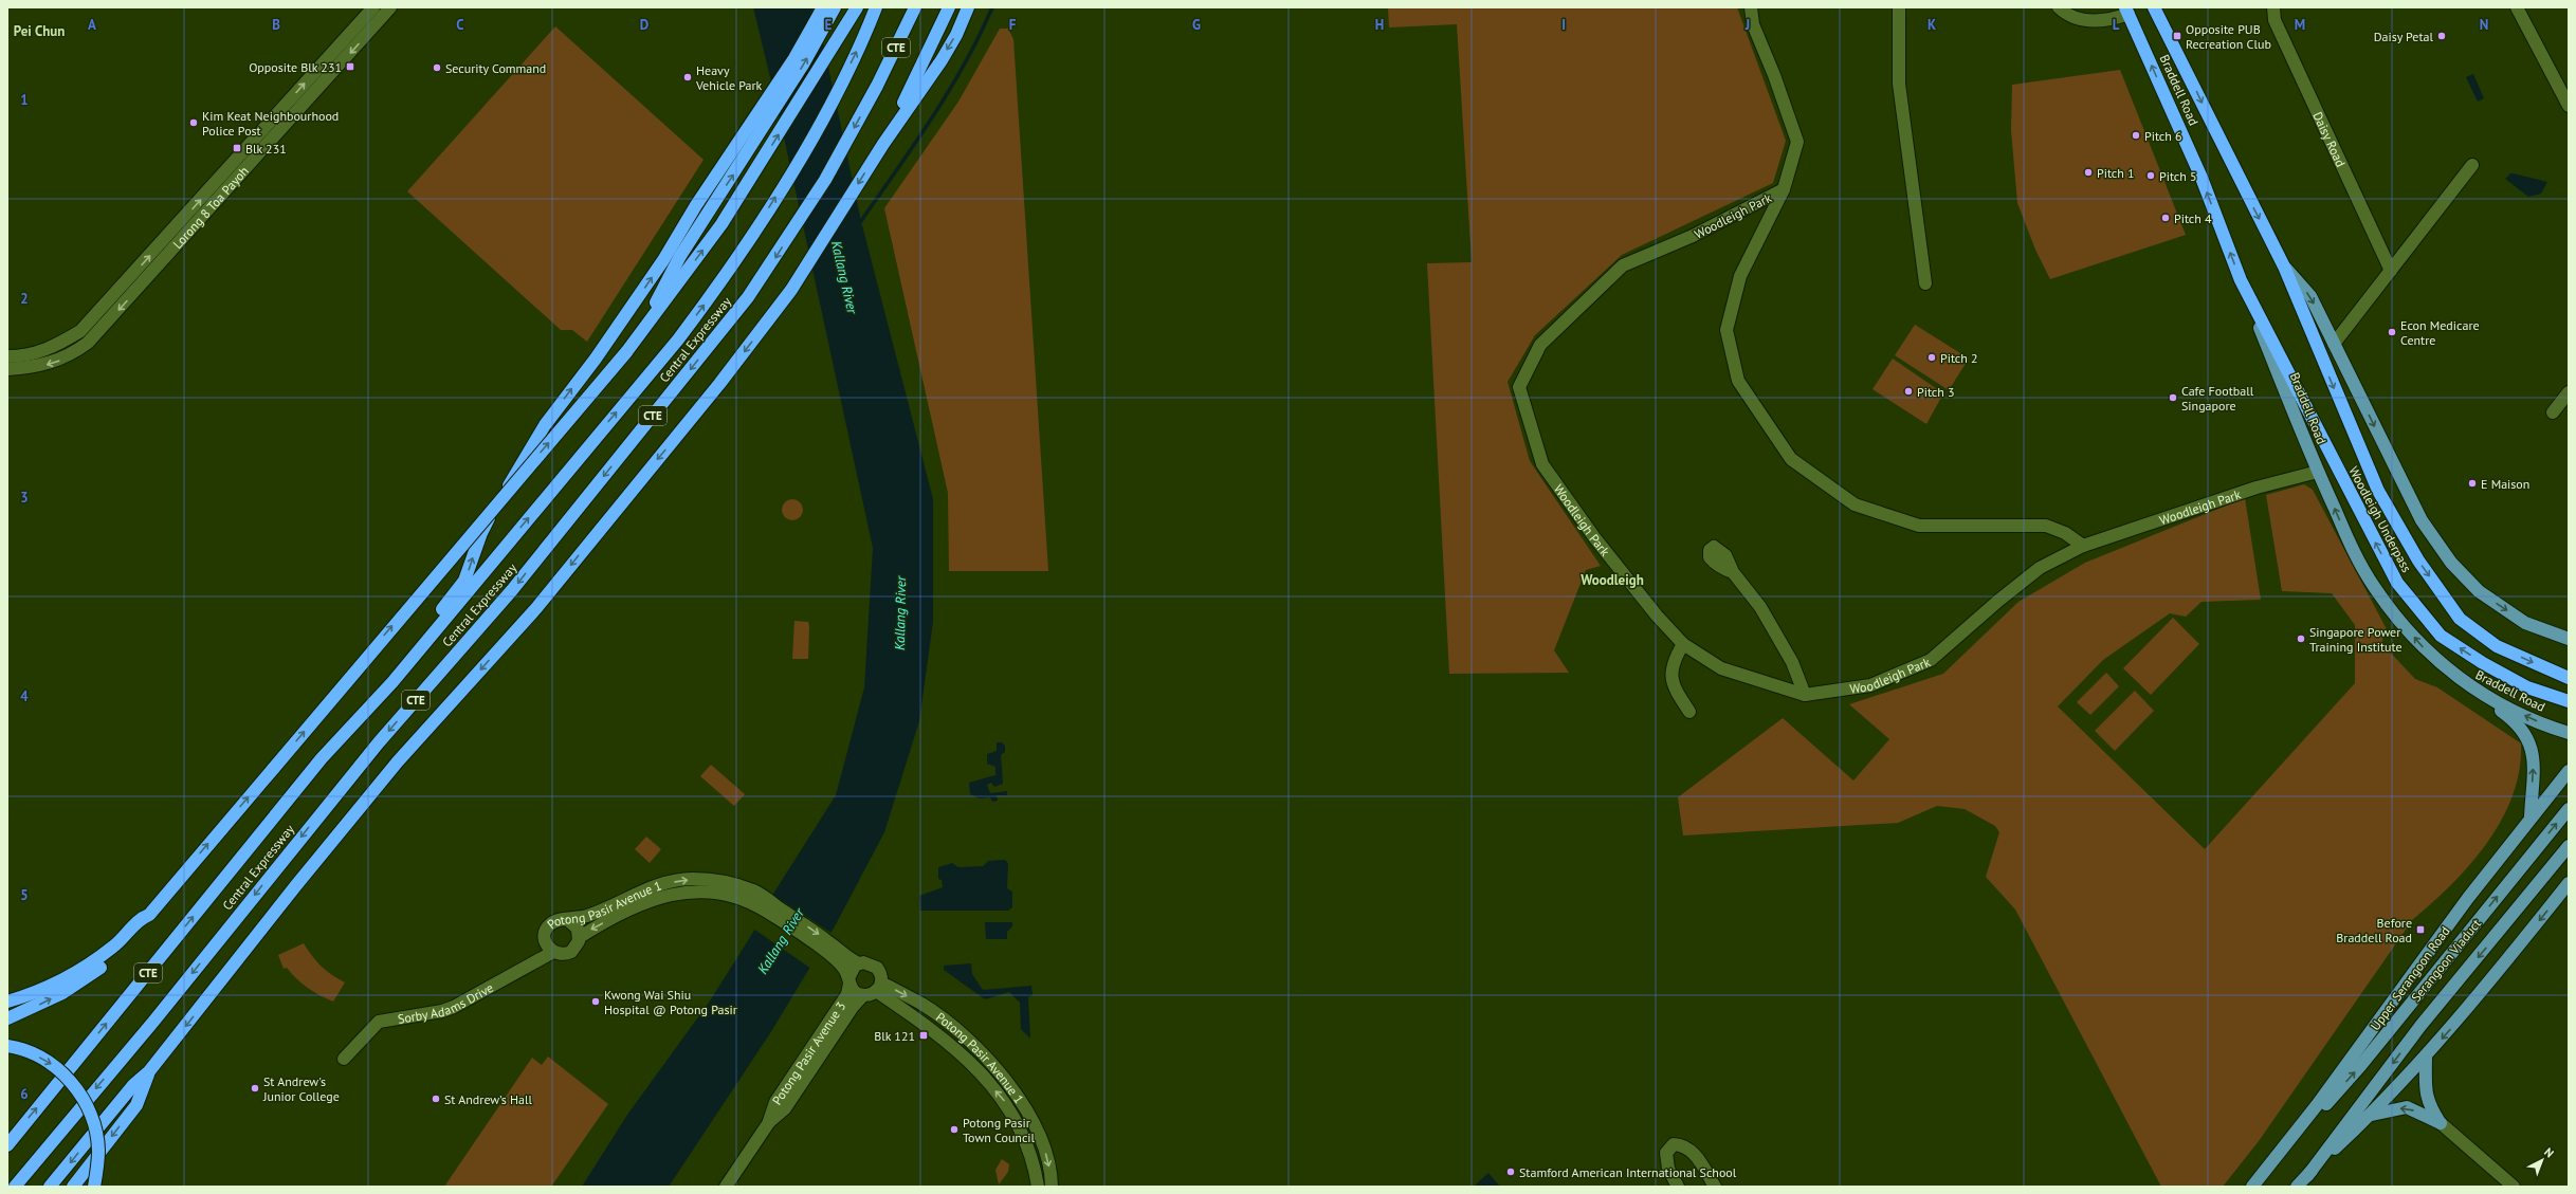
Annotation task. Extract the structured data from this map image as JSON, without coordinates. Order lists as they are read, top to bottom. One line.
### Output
{"streets":{"highway":["CTE","Braddell Road","Central Expressway","Woodleigh Underpass"],"main road":["Serangoon Viaduct","Upper Serangoon Road"],"street":["Daisy Road","Lorong 8 Toa Payoh","Woodleigh Park","Potong Pasir Avenue 1","Sorby Adams Drive","Potong Pasir Avenue 3"]},"crossings":[["Braddell Road","Woodleigh Park"],["Braddell Road","Woodleigh Underpass"],["Potong Pasir Avenue 1","Sorby Adams Drive"],["Potong Pasir Avenue 1","Potong Pasir Avenue 3"],["Serangoon Viaduct","Upper Serangoon Road"]],"districts":["Pei Chun","Woodleigh"],"water":["Kallang River"],"places":{"transit":["Opposite PUB Recreation Club","Opposite Blk 231","Blk 231","Before Braddell Road","Blk 121"],"other":["Daisy Petal","Security Command","Heavy Vehicle Park","Kim Keat Neighbourhood Police Post","Pitch 6","Pitch 1","Pitch 5","Pitch 4","Econ Medicare Centre","Pitch 2","Pitch 3","Cafe Football Singapore","E Maison","Singapore Power Training Institute","Kwong Wai Shiu Hospital @ Potong Pasir","St Andrew's Junior College","St Andrew’s Hall","Potong Pasir Town Council","Stamford American International School"]},"north":"top right","grid":{"columns":["A","B","C","D","E","F","G","H","I","J","K","L","M","N"],"rows":["1","2","3","4","5","6"]}}
